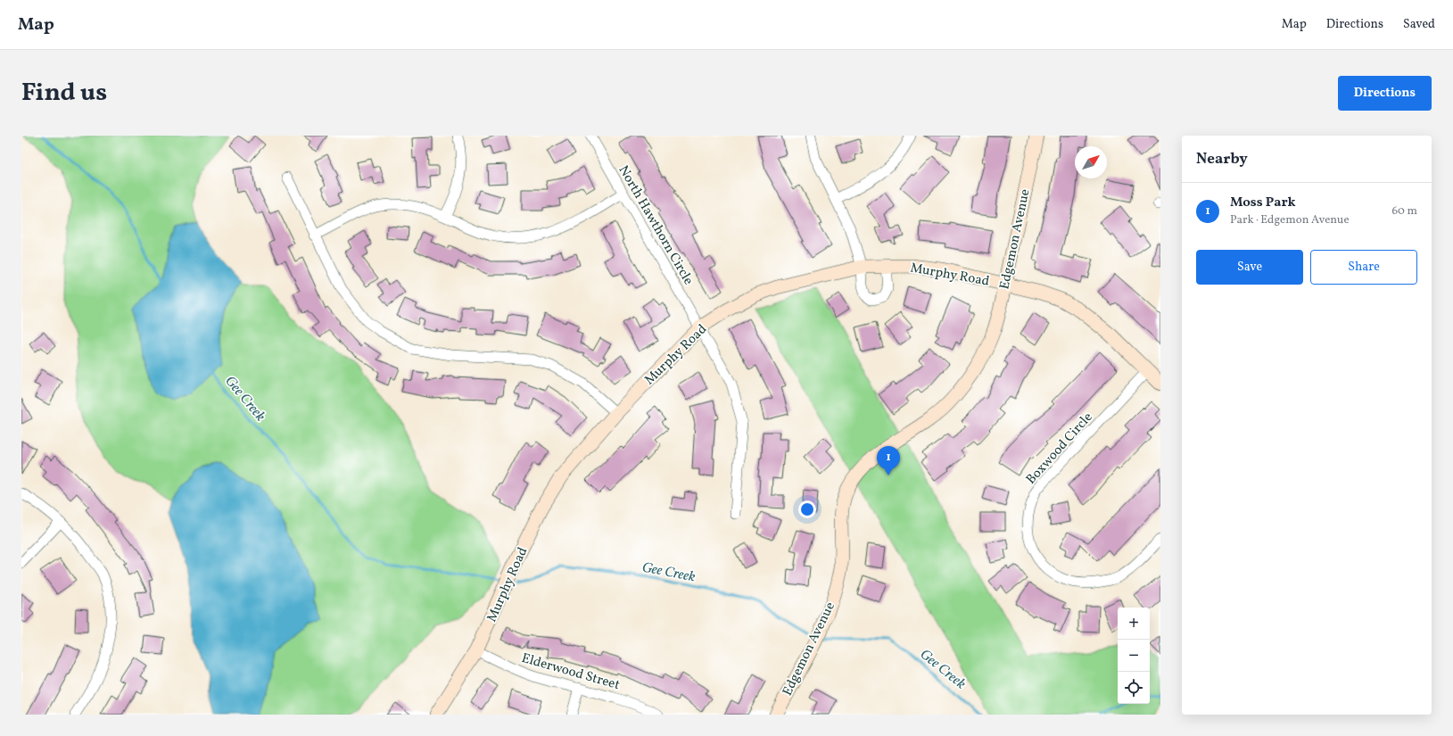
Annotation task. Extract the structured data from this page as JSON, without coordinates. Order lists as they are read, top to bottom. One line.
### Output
{"streets":{"street":["North Hawthorn Circle","Edgemon Avenue","Murphy Road","Boxwood Circle","Elderwood Street"]},"crossings":[["North Hawthorn Circle","Murphy Road"],["Edgemon Avenue","Murphy Road"],["Murphy Road","Boxwood Circle"],["Murphy Road","Elderwood Street"]],"water":["Gee Creek"],"north":"top right","page":{"header":"Map","nav":["Map","Directions","Saved"],"title":"Find us","buttons":["Directions",["Save","Share"]],"heading":"Nearby","list":[{"mark":"1","name":"Moss Park","note":"Park · Edgemon Avenue","value":"60 m"}],"pins":"1","map_buttons":["+","−"]}}
